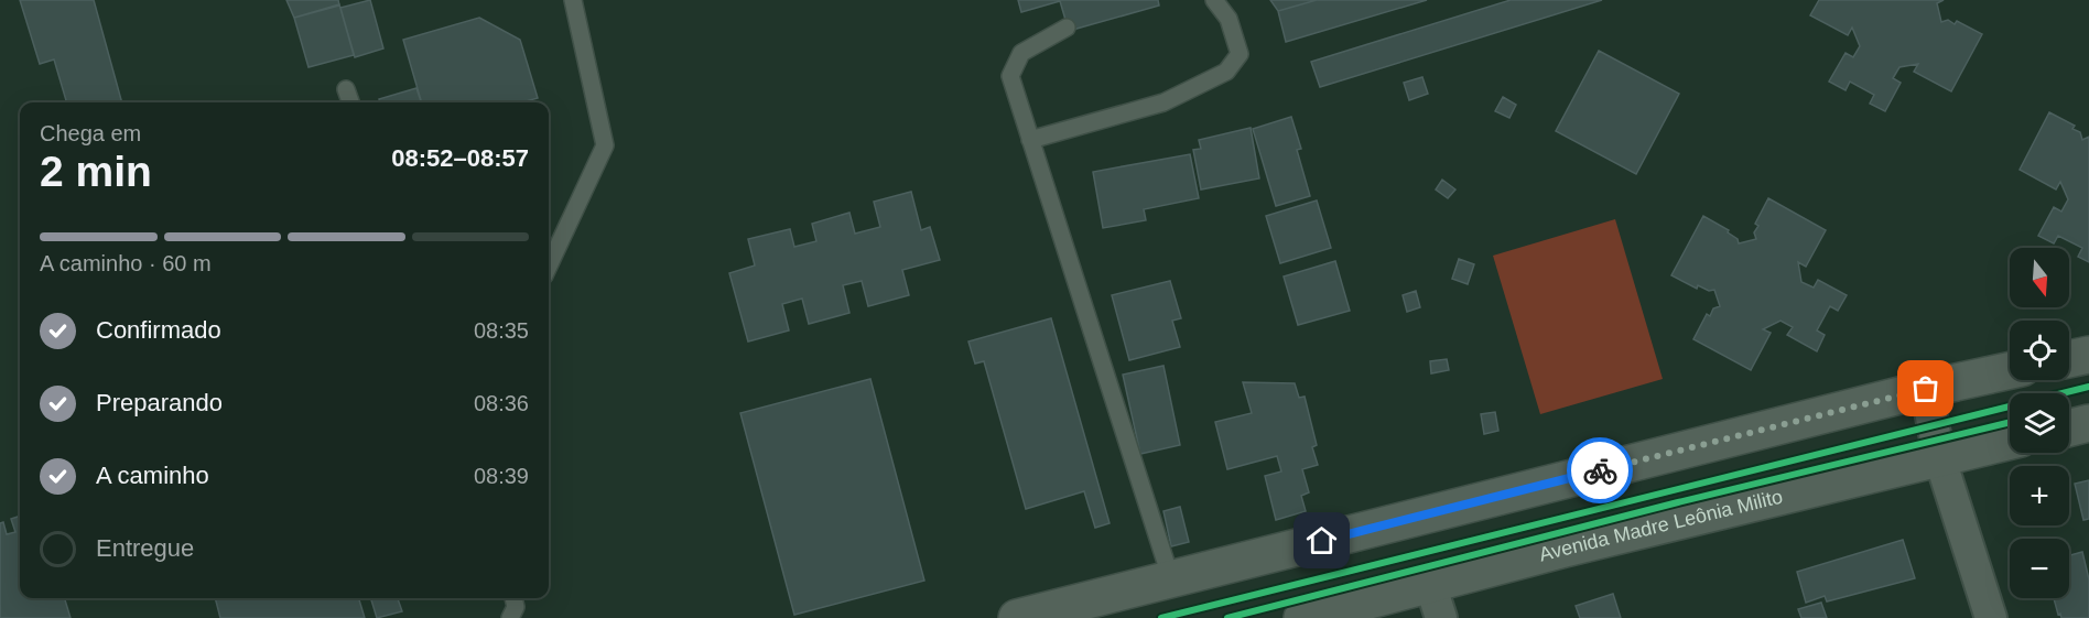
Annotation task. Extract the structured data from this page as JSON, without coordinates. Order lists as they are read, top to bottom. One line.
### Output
{"streets":{"main road":["Avenida Madre Leônia Milito"]},"north":"bottom","page":{"heading":["2 min","Chega em","08:52–08:57"],"bar":"A caminho · 60 m","map_buttons":["+","−"],"list":[["Confirmado","08:35"],["Preparando","08:36"],["A caminho","08:39"],"Entregue"]}}
